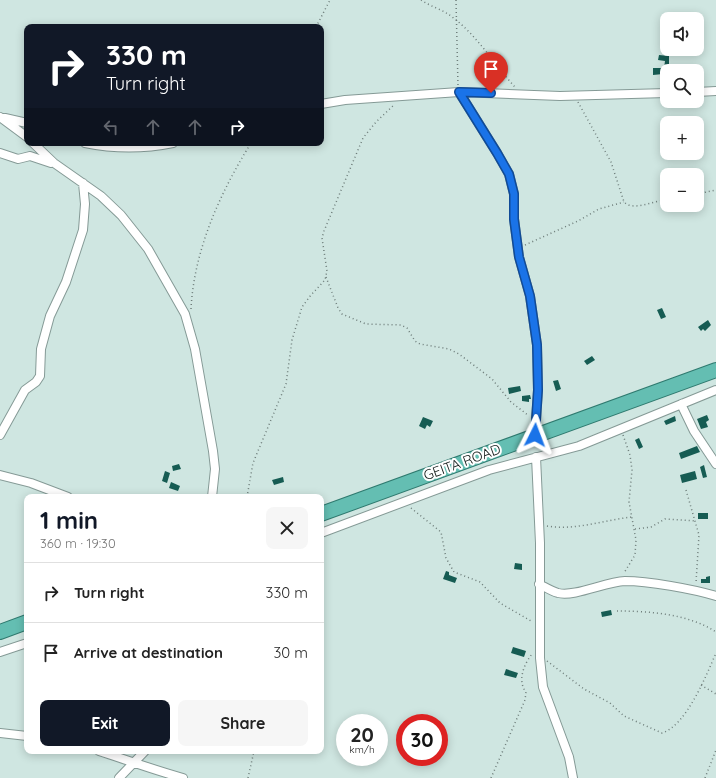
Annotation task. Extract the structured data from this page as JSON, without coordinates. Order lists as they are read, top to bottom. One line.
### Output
{"streets":{"highway":["GEITA ROAD"]},"page":{"map_buttons":["+","−"],"turn":["330 m","Turn right"],"heading":["1 min","360 m · 19:30"],"list":[{"name":"Turn right","value":"330 m"},{"name":"Arrive at destination","value":"30 m"}],"buttons":["Exit","Share"],"speed":"20 km/h","limit":"30"}}
